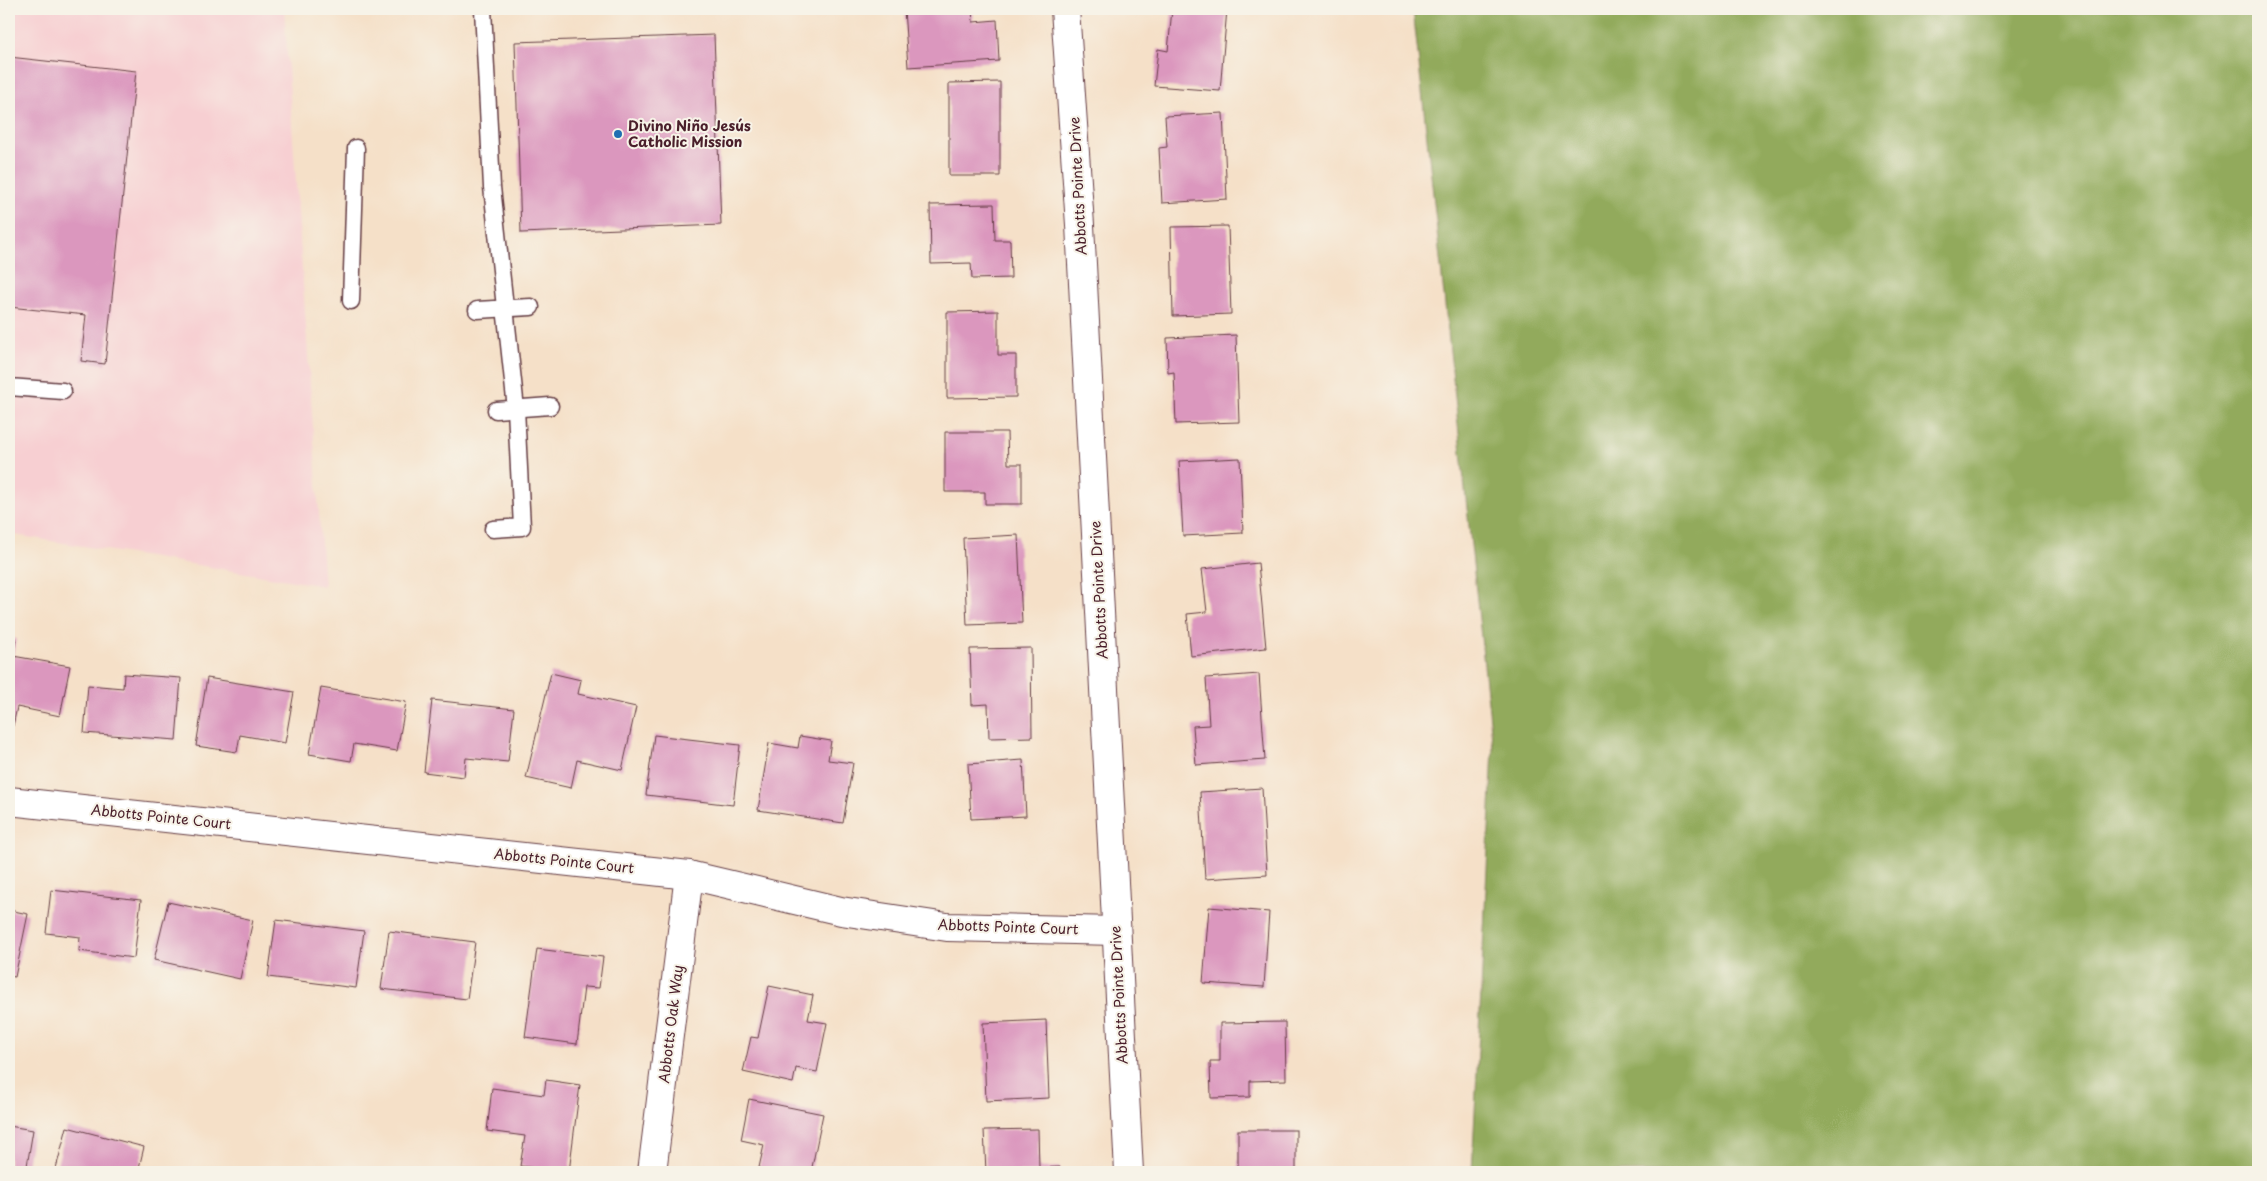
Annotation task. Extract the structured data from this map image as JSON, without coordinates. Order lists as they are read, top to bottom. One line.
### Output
{"streets":{"street":["Abbotts Pointe Drive","Abbotts Pointe Court","Abbotts Oak Way"]},"crossings":[["Abbotts Pointe Drive","Abbotts Pointe Court"],["Abbotts Pointe Court","Abbotts Oak Way"]],"places":["Divino Niño Jesús Catholic Mission"]}
